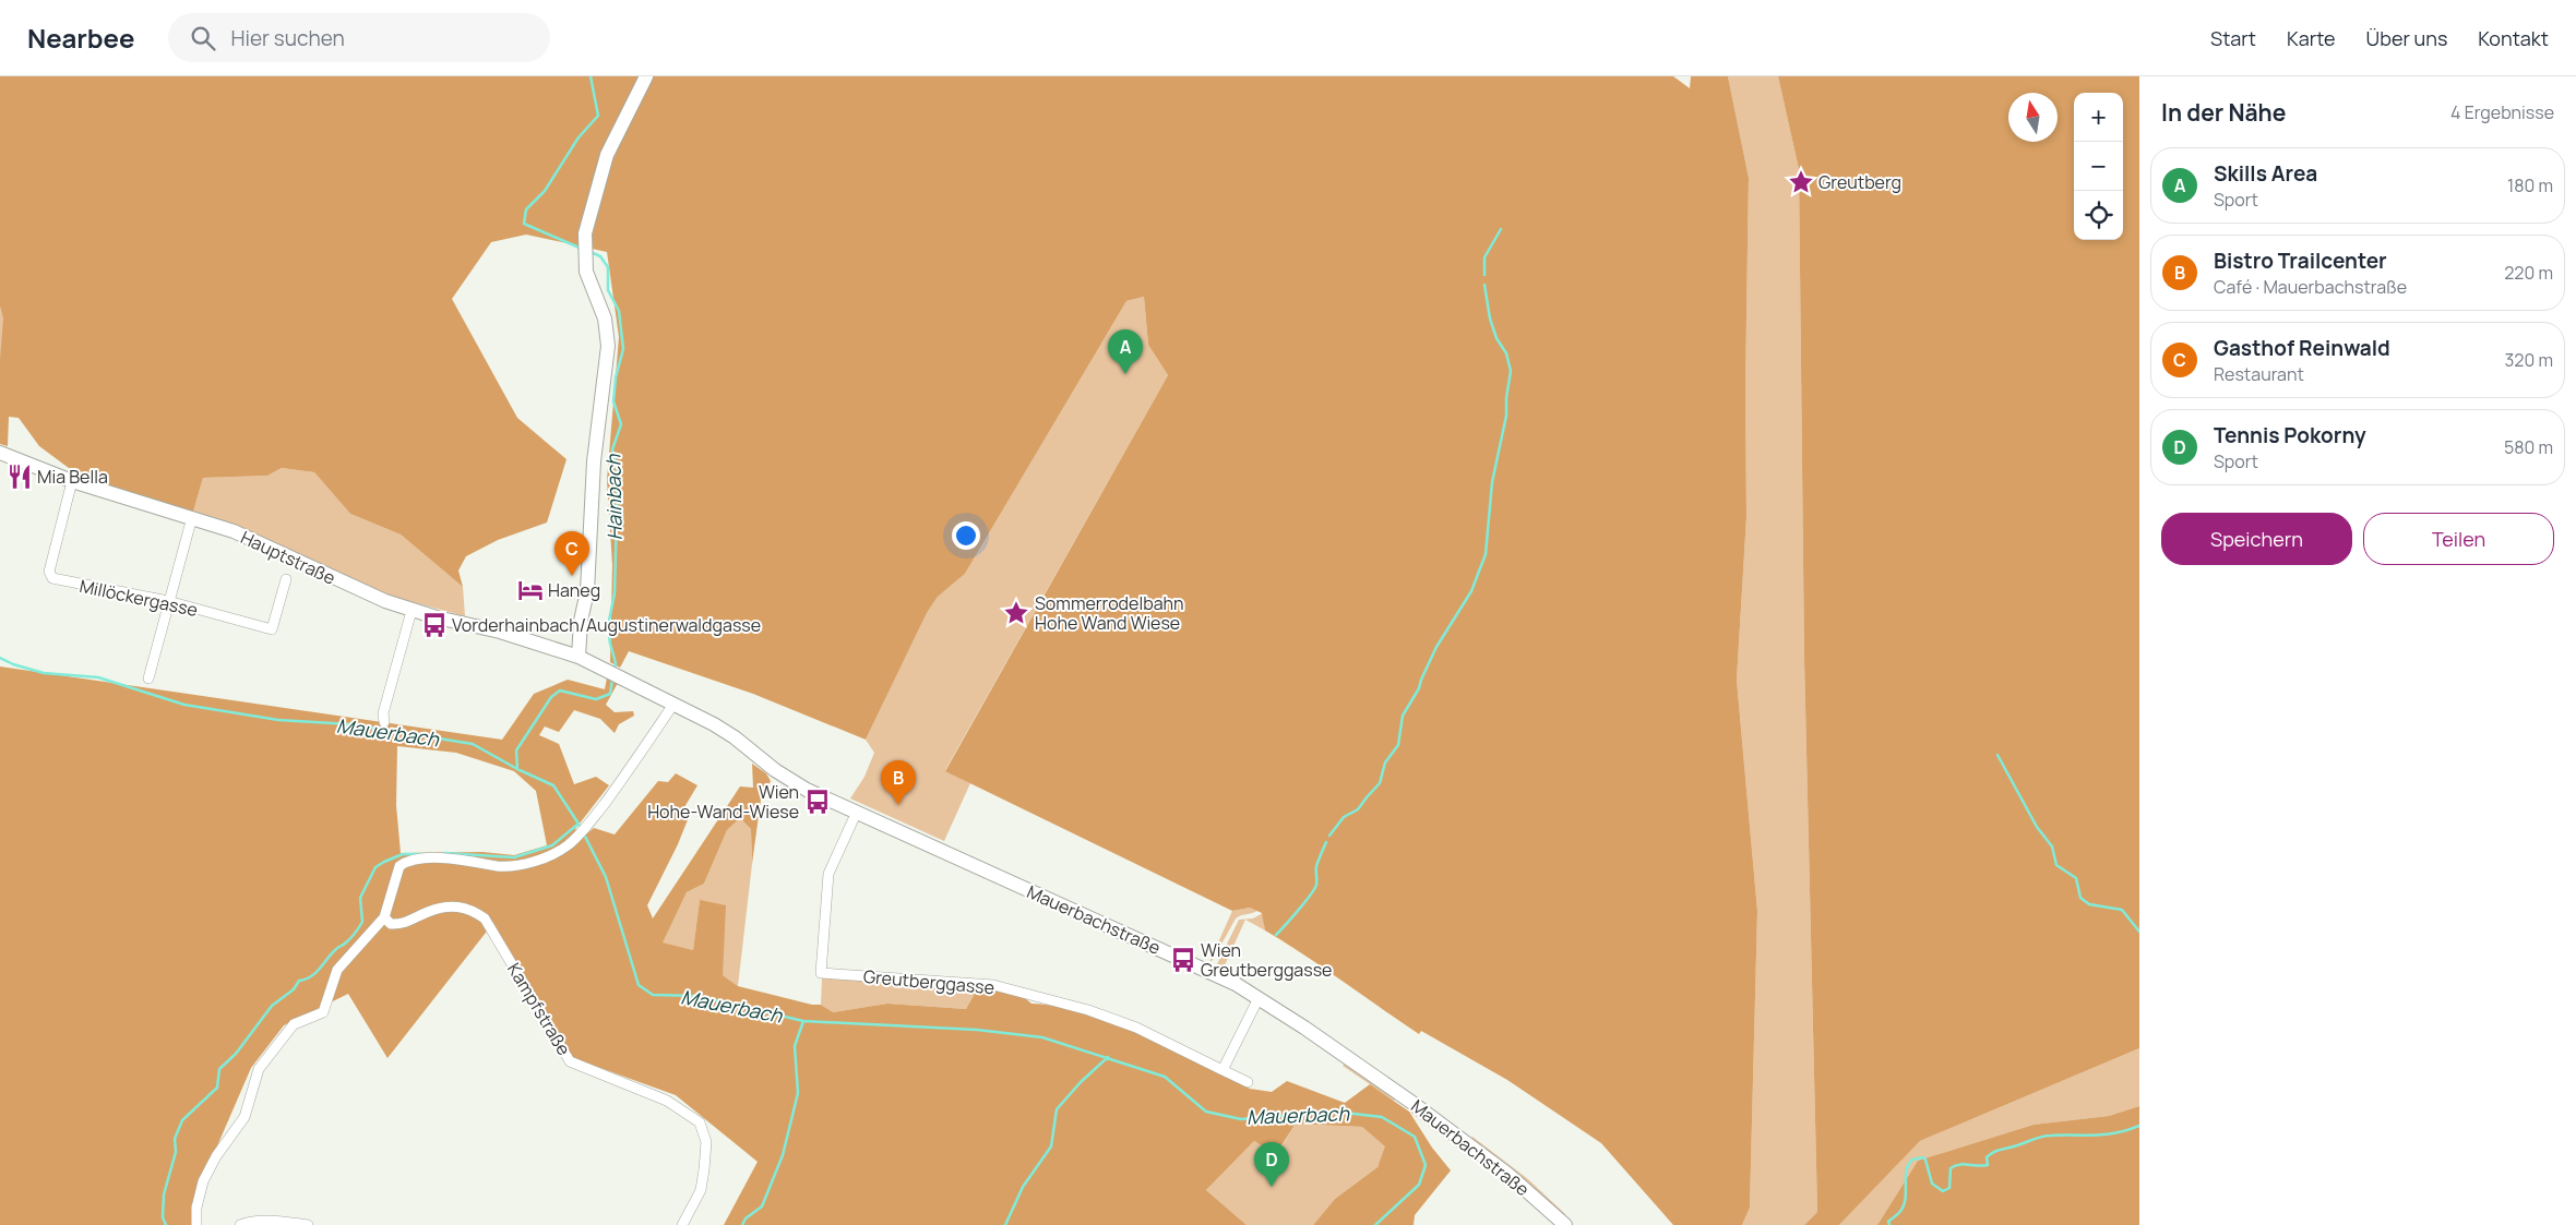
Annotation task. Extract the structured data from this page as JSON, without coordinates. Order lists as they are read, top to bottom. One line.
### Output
{"streets":{"main road":["Hauptstraße","Mauerbachstraße"],"street":["Millöckergasse","Greutberggasse","Kampfstraße"]},"crossings":[["Hauptstraße","Millöckergasse"],["Hauptstraße","Mauerbachstraße"],["Mauerbachstraße","Greutberggasse"]],"water":["Hainbach","Mauerbach"],"places":{"place":["Greutberg","Sommerrodelbahn Hohe Wand Wiese"],"restaurant":["Mia Bella"],"hotel":["Haneg"],"bus stop":["Vorderhainbach/Augustinerwaldgasse","Wien Hohe-Wand-Wiese","Wien Greutberggasse"]},"north":"top","page":{"header":"Nearbee","search":"Hier suchen","nav":["Start","Karte","Über uns","Kontakt"],"heading":["In der Nähe","4 Ergebnisse"],"map_buttons":["+","−"],"list":[{"mark":"A","name":"Skills Area","note":"Sport","value":"180 m"},{"mark":"B","name":"Bistro Trailcenter","note":"Café · Mauerbachstraße","value":"220 m"},{"mark":"C","name":"Gasthof Reinwald","note":"Restaurant","value":"320 m"},{"mark":"D","name":"Tennis Pokorny","note":"Sport","value":"580 m"}],"pins":["A","C","B","D"],"buttons":["Speichern","Teilen"]}}
